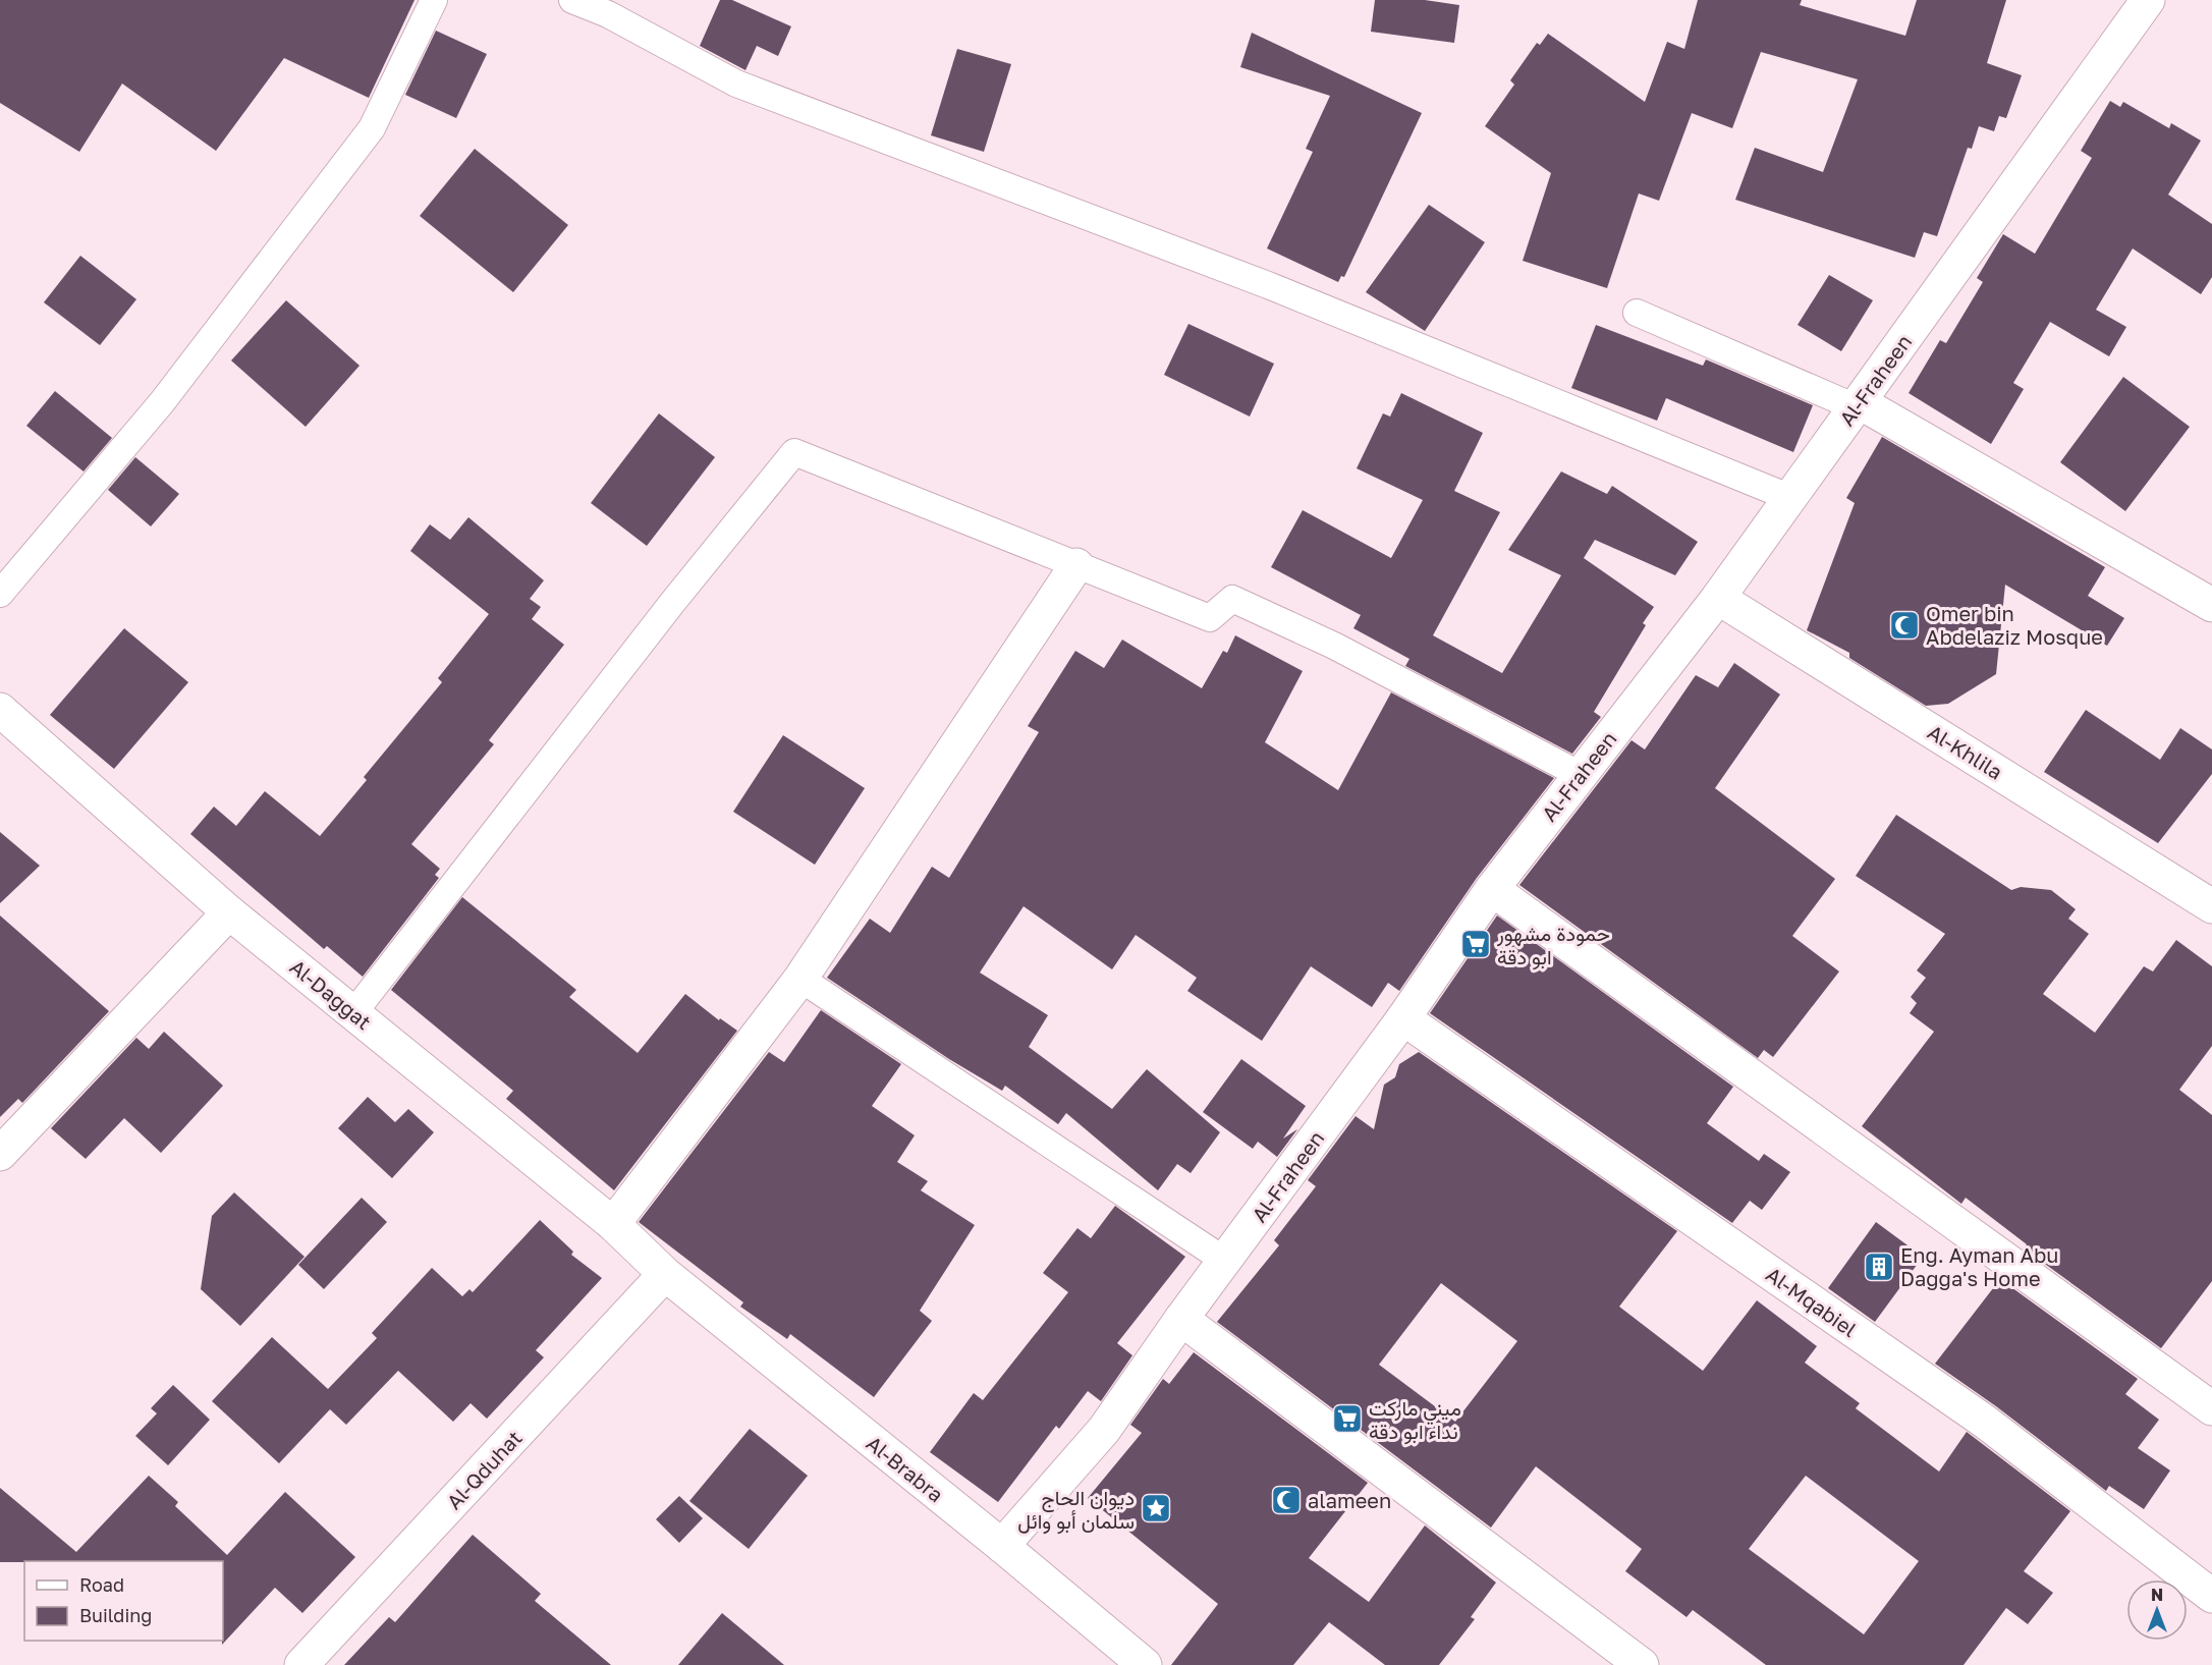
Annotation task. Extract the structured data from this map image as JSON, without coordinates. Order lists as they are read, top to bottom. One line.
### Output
{"streets":{"street":["Al-Fraheen","Al-Khlila","Al-Daggat","Al-Mqabiel","Al-Brabra","Al-Qduhat"]},"crossings":[["Al-Fraheen","Al-Khlila"],["Al-Fraheen","Al-Mqabiel"],["Al-Fraheen","Al-Brabra"],["Al-Daggat","Al-Brabra"],["Al-Daggat","Al-Qduhat"],["Al-Brabra","Al-Qduhat"]],"places":{"mosque":["Omer bin Abdelaziz Mosque","alameen"],"supermarket":["حمودة مشهور ابو دقة","ميني ماركت نداء ابو دقة"],"building":["Eng. Ayman Abu Dagga's Home"],"place":["ديوان الحاج سلمان أبو وائل"]},"legend":["Road","Building"],"north":"top"}
